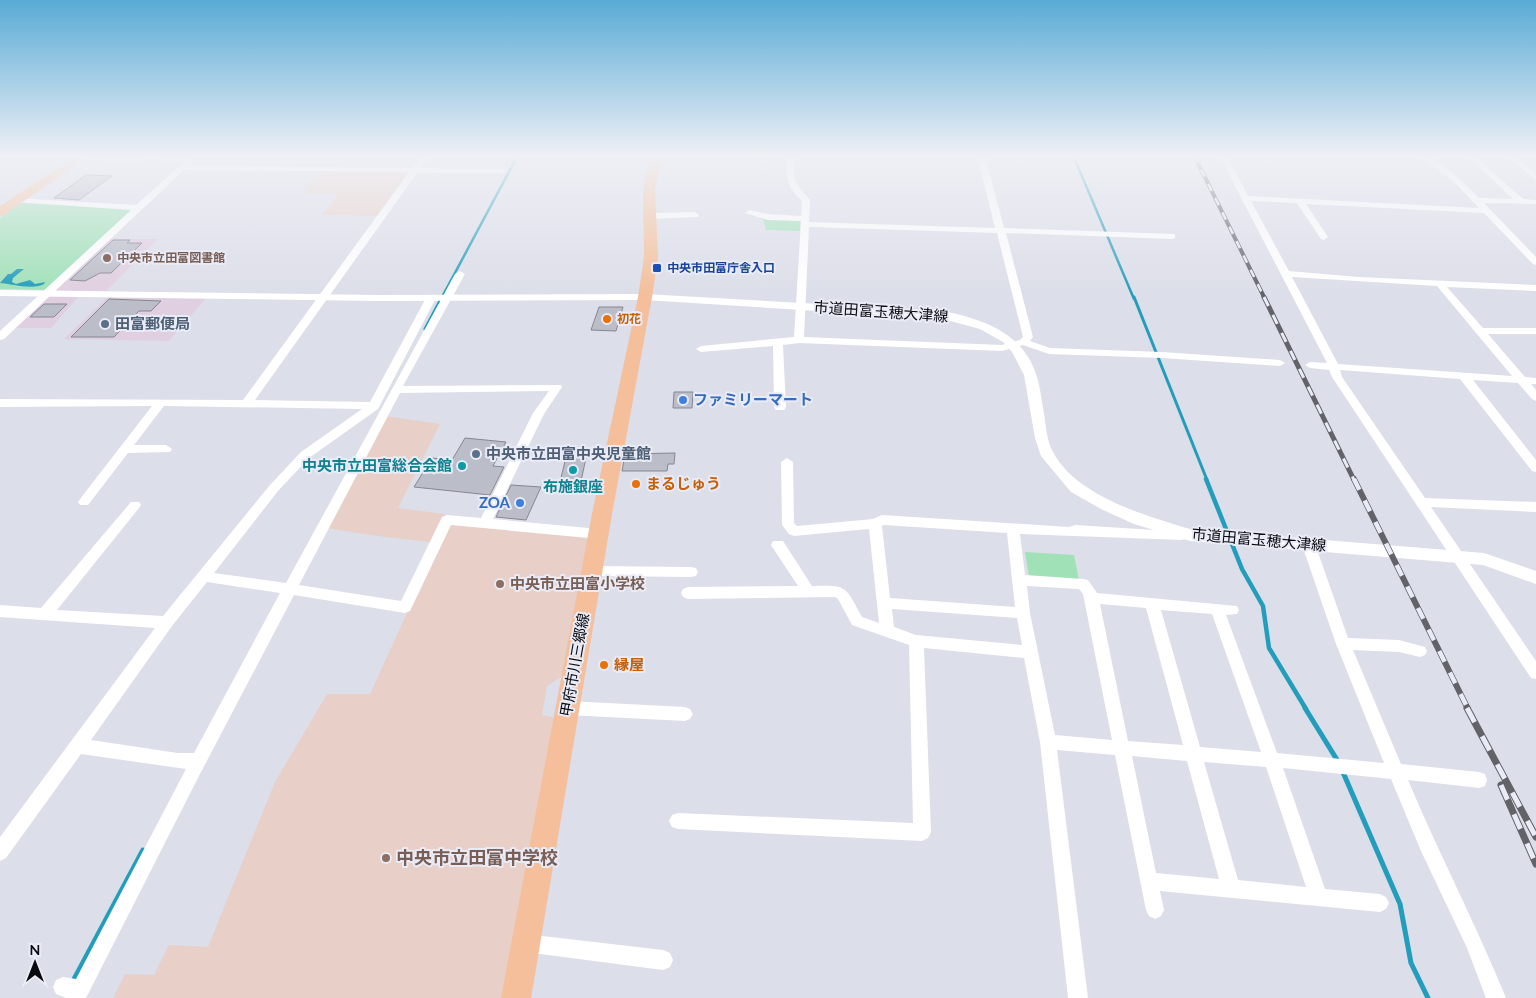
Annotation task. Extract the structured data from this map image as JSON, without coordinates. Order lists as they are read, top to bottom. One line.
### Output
{"streets":{"main road":["甲府市川三郷線"],"street":["市道田富玉穂大津線"]},"crossings":[["市道田富玉穂大津線","甲府市川三郷線"]],"places":{"other":["中央市立田富図書館","初花","田富郵便局","ファミリーマート","中央市立田富中央児童館","中央市立田富総合会館","布施銀座","まるじゅう","ZOA","中央市立田富小学校","縁屋","中央市立田富中学校"],"transit":["中央市田富庁舎入口"]},"north":"top"}
